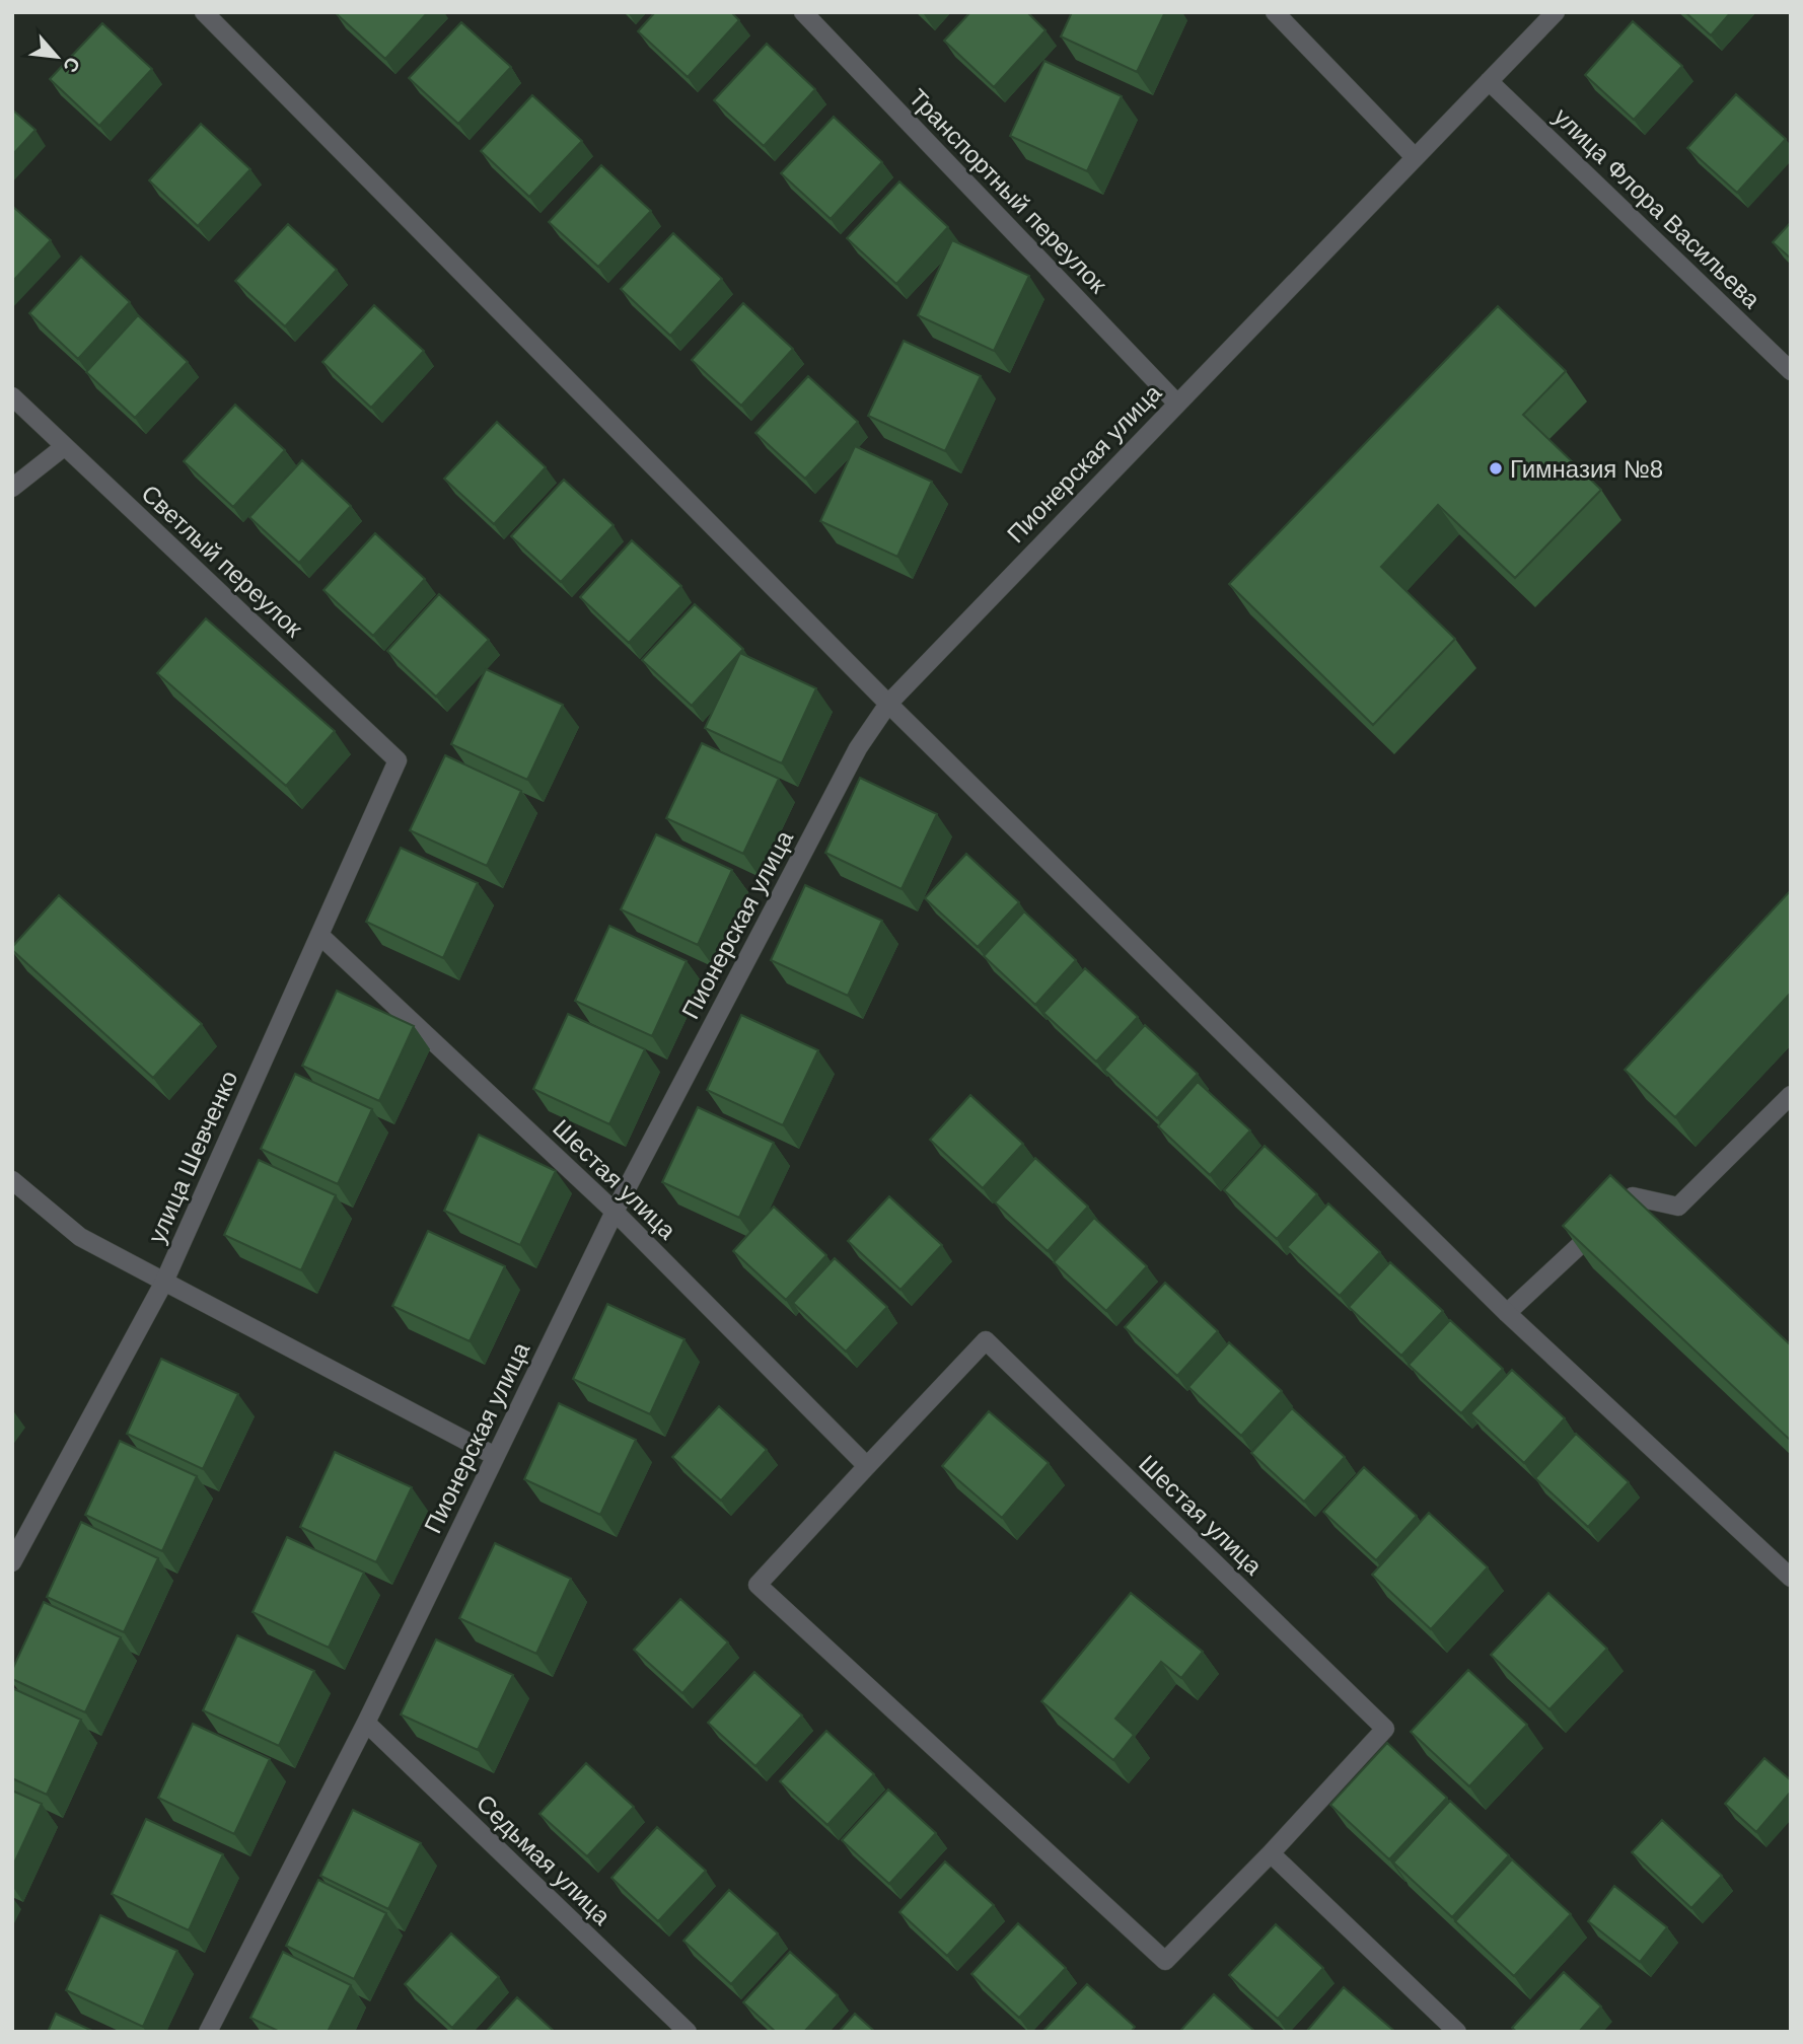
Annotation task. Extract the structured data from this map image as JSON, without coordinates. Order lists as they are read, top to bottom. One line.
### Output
{"streets":{"street":["Транспортный переулок","улица Флора Васильева","Пионерская улица","Светлый переулок","улица Шевченко","Шестая улица","Седьмая улица"]},"crossings":[["Транспортный переулок","Пионерская улица"],["улица Флора Васильева","Пионерская улица"],["Пионерская улица","Шестая улица"],["Пионерская улица","Седьмая улица"],["Светлый переулок","улица Шевченко"],["улица Шевченко","Шестая улица"]],"places":["Гимназия №8"],"north":"bottom right"}
